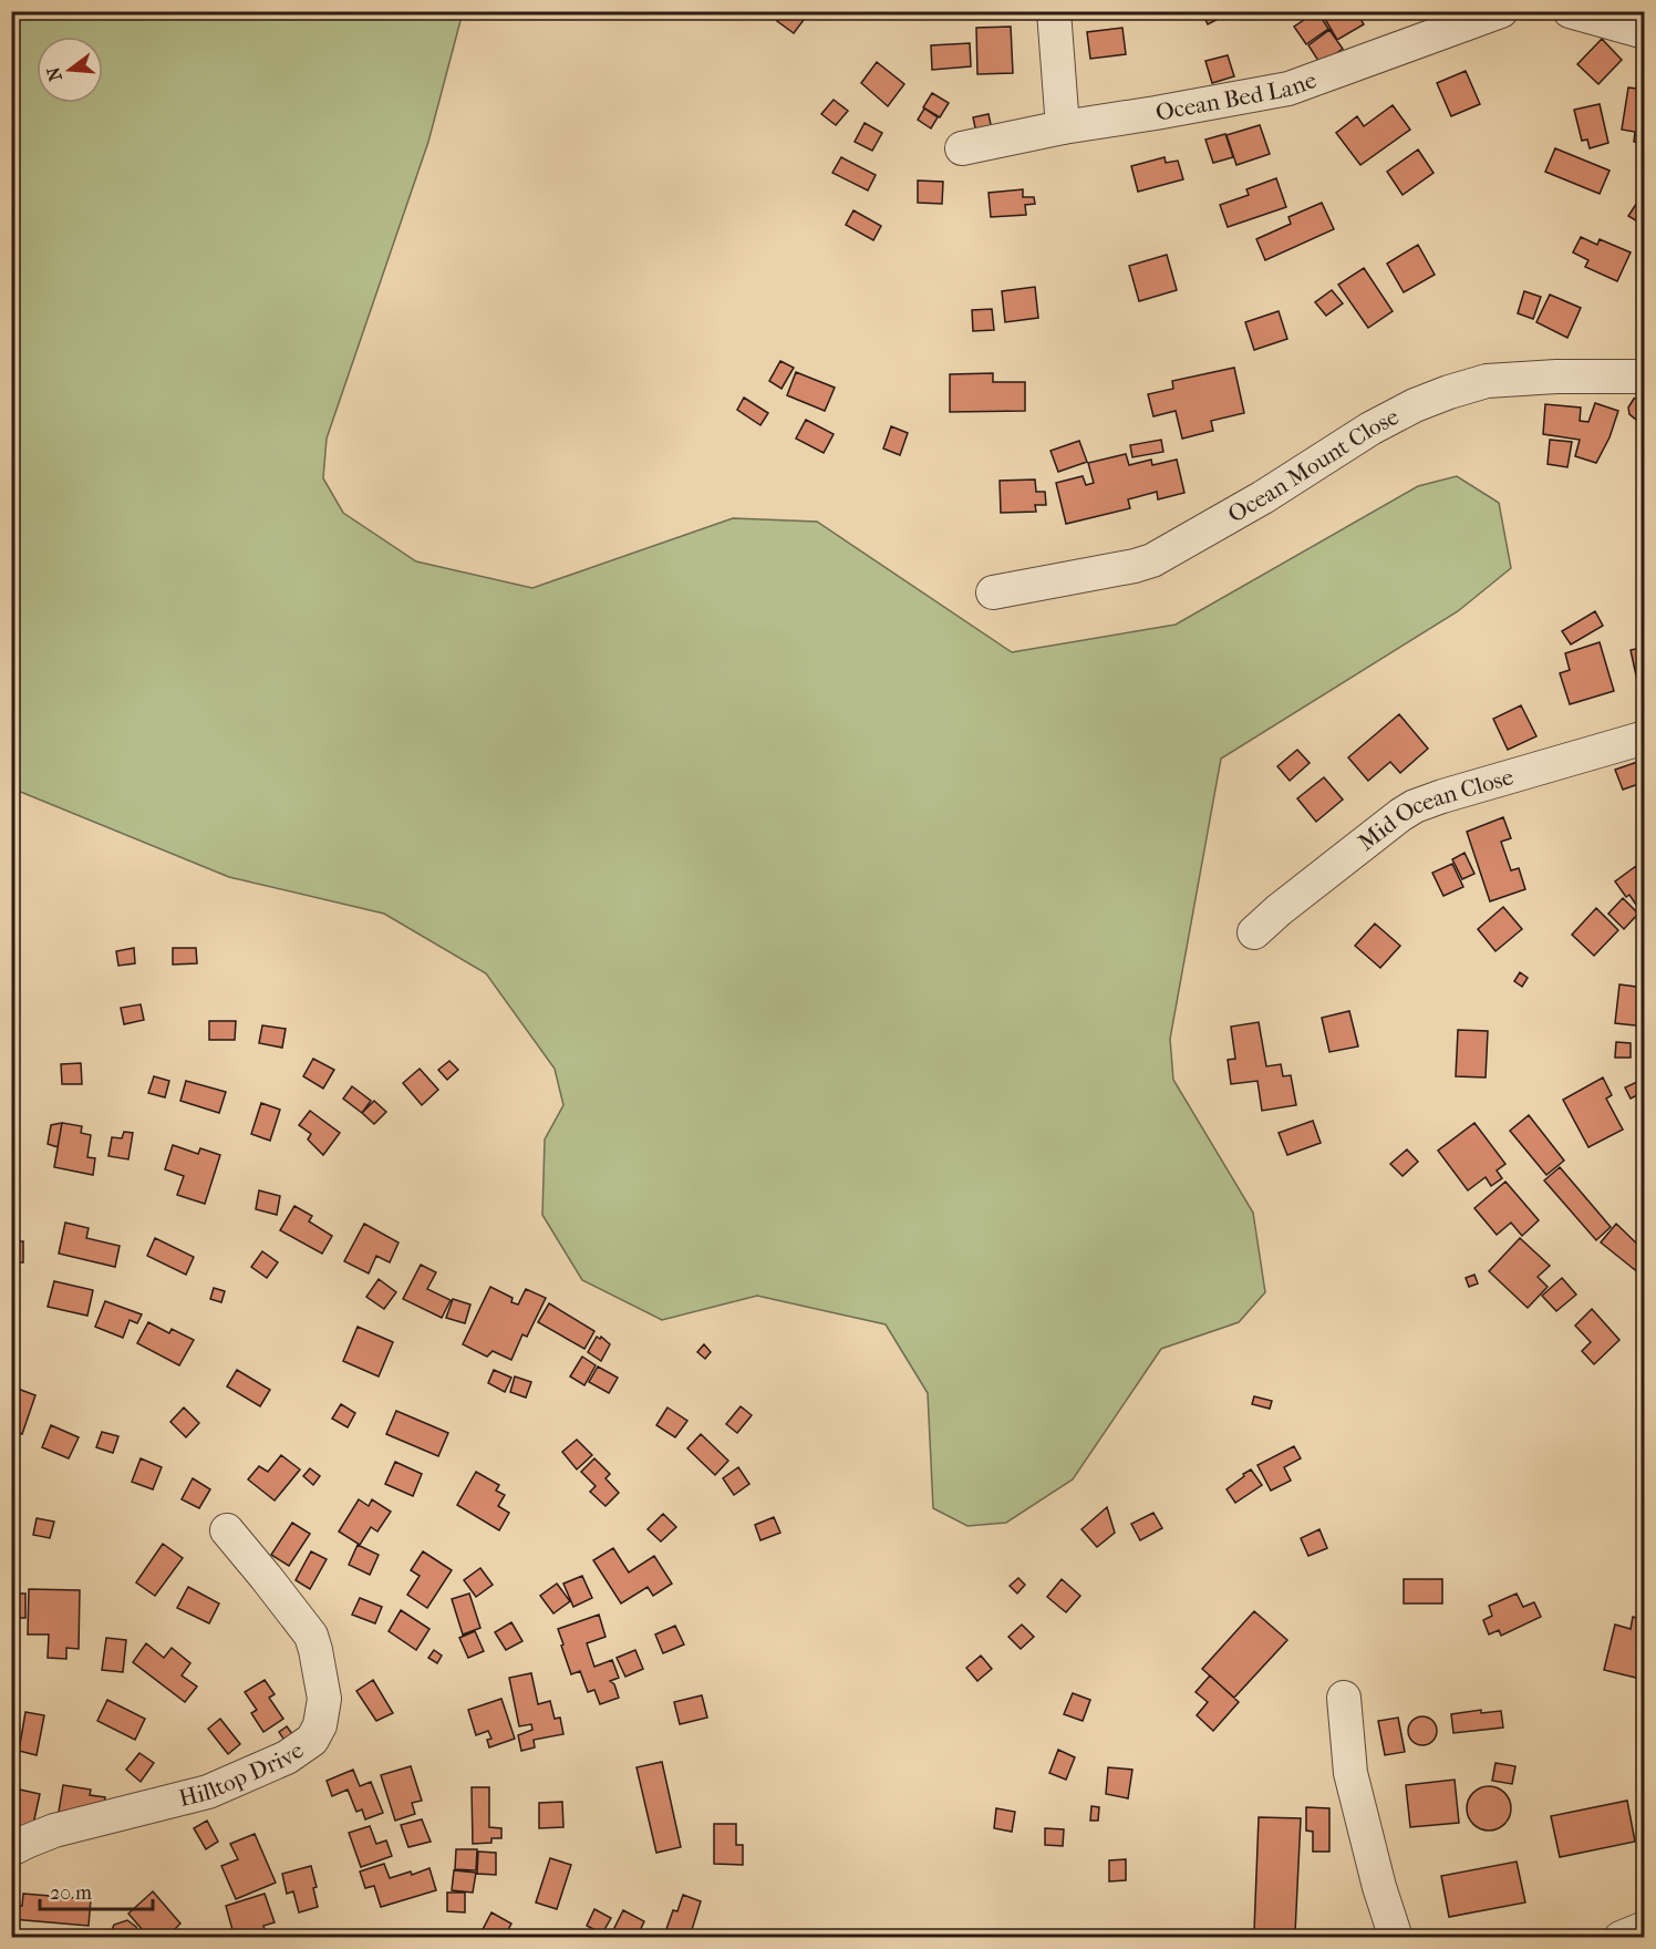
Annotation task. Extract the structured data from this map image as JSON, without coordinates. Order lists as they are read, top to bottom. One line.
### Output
{"streets":{"street":["Ocean Bed Lane","Ocean Mount Close","Mid Ocean Close","Hilltop Drive"]},"scale_bar":"20 m","north":"left"}
